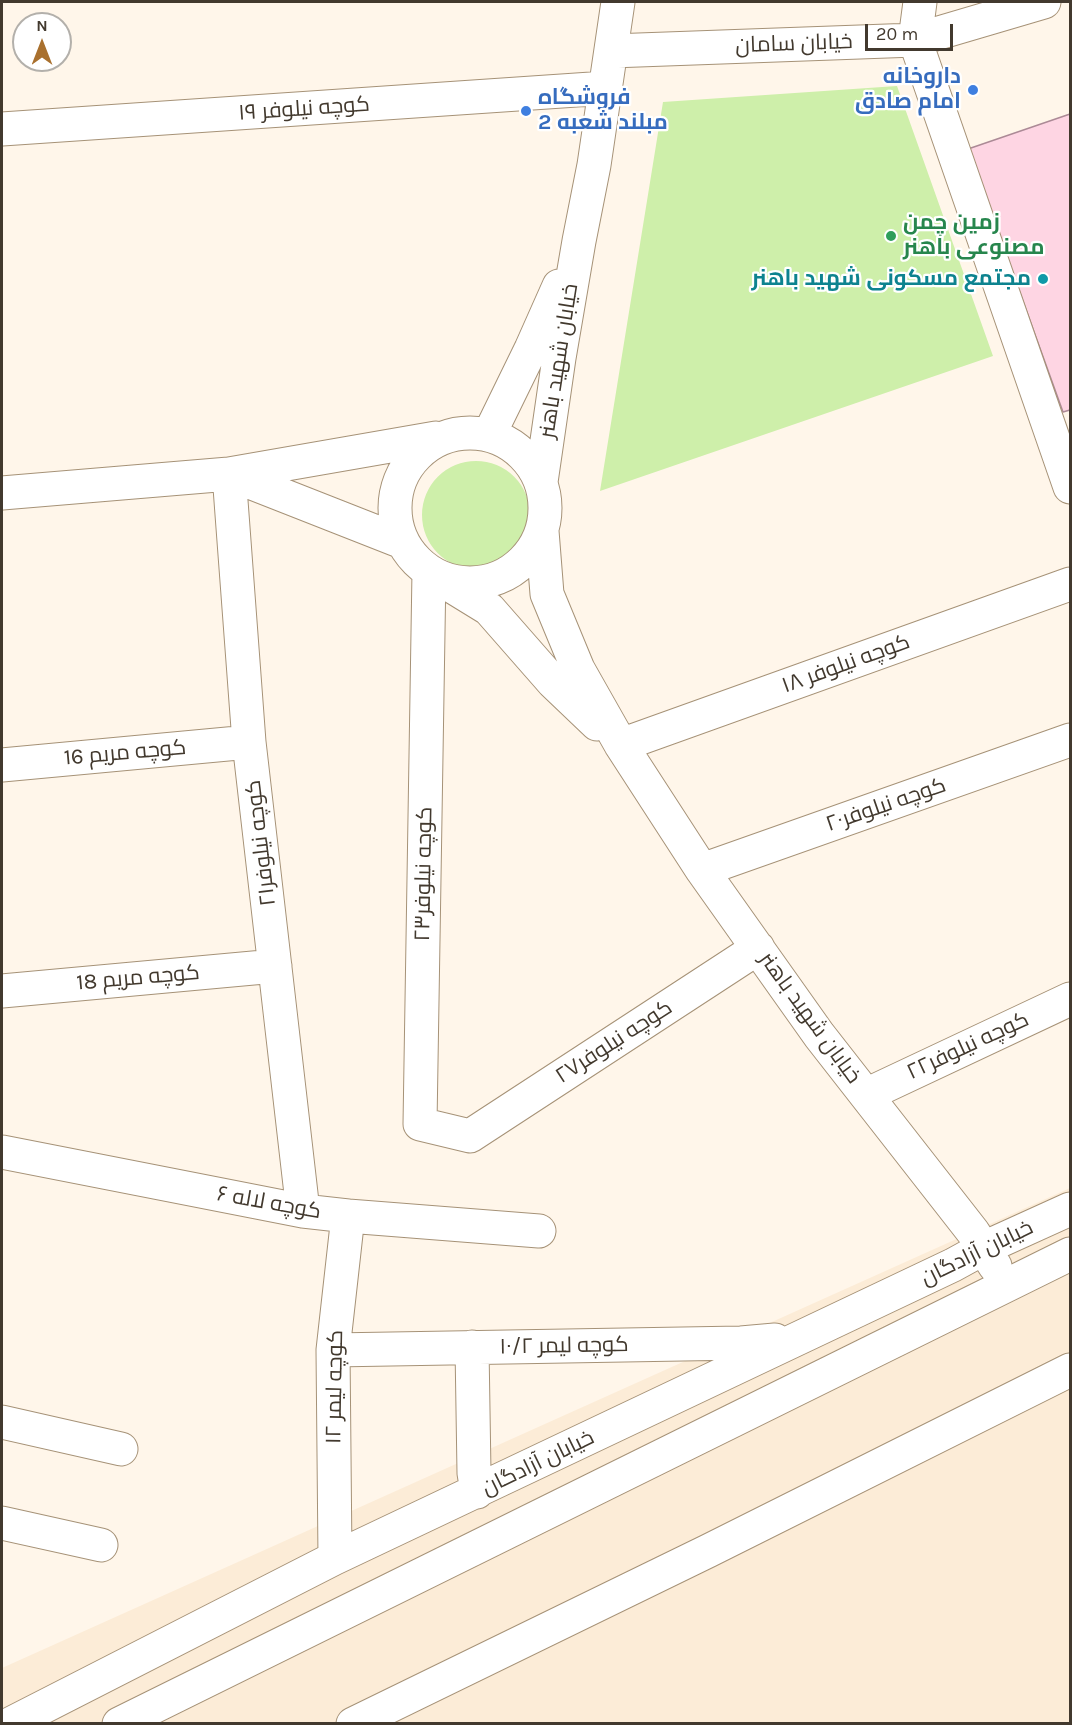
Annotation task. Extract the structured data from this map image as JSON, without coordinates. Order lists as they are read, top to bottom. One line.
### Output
{"streets":{"street":["خیابان سامان","کوچه نیلوفر ۱۹","خیابان شهید باهنر","کوچه نیلوفر ۱۸","کوچه مریم 16","کوچه نیلوفر۲۰","کوچه نیلوفر۲۱","کوچه نیلوفر۲۳","کوچه مریم 18","کوچه نیلوفر۲۷","کوچه نیلوفر۲۲","کوچه لاله ۶","خیابان آزادگان","کوچه لیمر ۱۰/۲","کوچه لیمر ۱۲"]},"crossings":[["خیابان سامان","خیابان شهید باهنر"],["کوچه نیلوفر ۱۹","خیابان شهید باهنر"],["خیابان شهید باهنر","کوچه نیلوفر ۱۸"],["خیابان شهید باهنر","کوچه نیلوفر۲۰"],["خیابان شهید باهنر","کوچه نیلوفر۲۳"],["خیابان شهید باهنر","کوچه نیلوفر۲۷"],["خیابان شهید باهنر","کوچه نیلوفر۲۲"],["خیابان شهید باهنر","خیابان آزادگان"],["کوچه مریم 16","کوچه نیلوفر۲۱"],["کوچه نیلوفر۲۱","کوچه مریم 18"],["کوچه نیلوفر۲۱","کوچه لاله ۶"],["کوچه نیلوفر۲۳","کوچه نیلوفر۲۷"],["کوچه لاله ۶","کوچه لیمر ۱۲"],["خیابان آزادگان","کوچه لیمر ۱۰/۲"],["خیابان آزادگان","کوچه لیمر ۱۲"],["کوچه لیمر ۱۰/۲","کوچه لیمر ۱۲"]],"places":["داروخانه امام صادق","فروشگاه مبلند شعبه 2","زمین چمن مصنوعی باهنر","مجتمع مسکونی شهید باهنر"],"scale_bar":"20 m","north":"top"}
